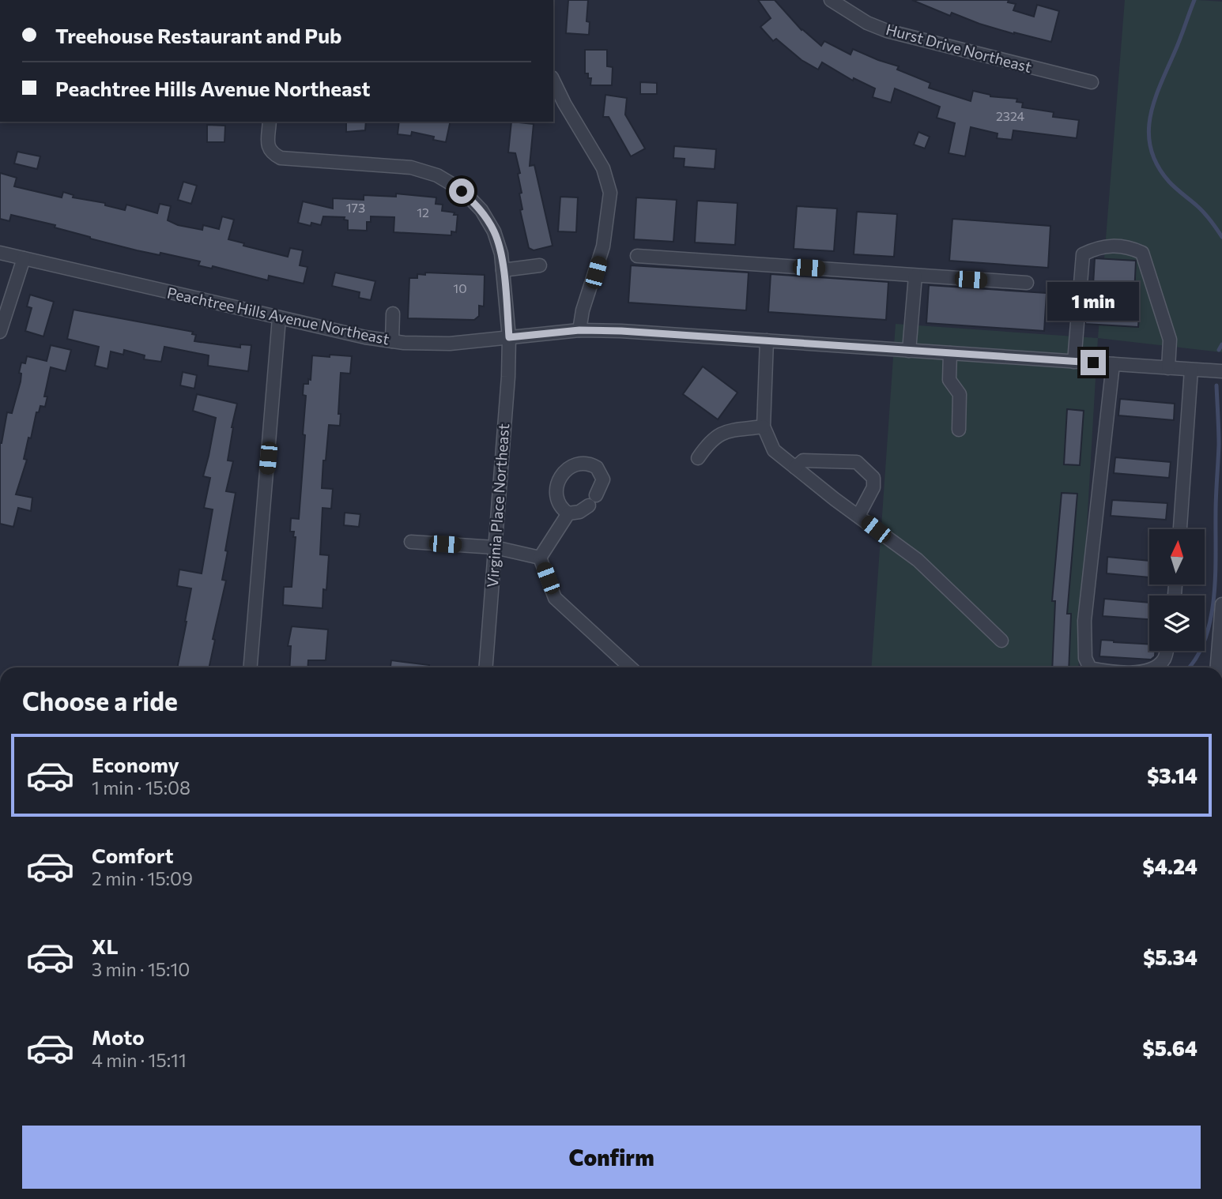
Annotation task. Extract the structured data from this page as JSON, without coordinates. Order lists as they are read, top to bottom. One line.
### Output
{"streets":{"street":["Hurst Drive Northeast","Peachtree Hills Avenue Northeast","Virginia Place Northeast"]},"crossings":[["Peachtree Hills Avenue Northeast","Virginia Place Northeast"]],"house_numbers":["2324","173","12","10"],"north":"top","page":{"banner":["Treehouse Restaurant and Pub","Peachtree Hills Avenue Northeast"],"bubble":"1 min","heading":"Choose a ride","list":[{"name":"Economy","note":"1 min · 15:08","value":"$3.14"},{"name":"Comfort","note":"2 min · 15:09","value":"$4.24"},{"name":"XL","note":"3 min · 15:10","value":"$5.34"},{"name":"Moto","note":"4 min · 15:11","value":"$5.64"}],"buttons":"Confirm"}}
